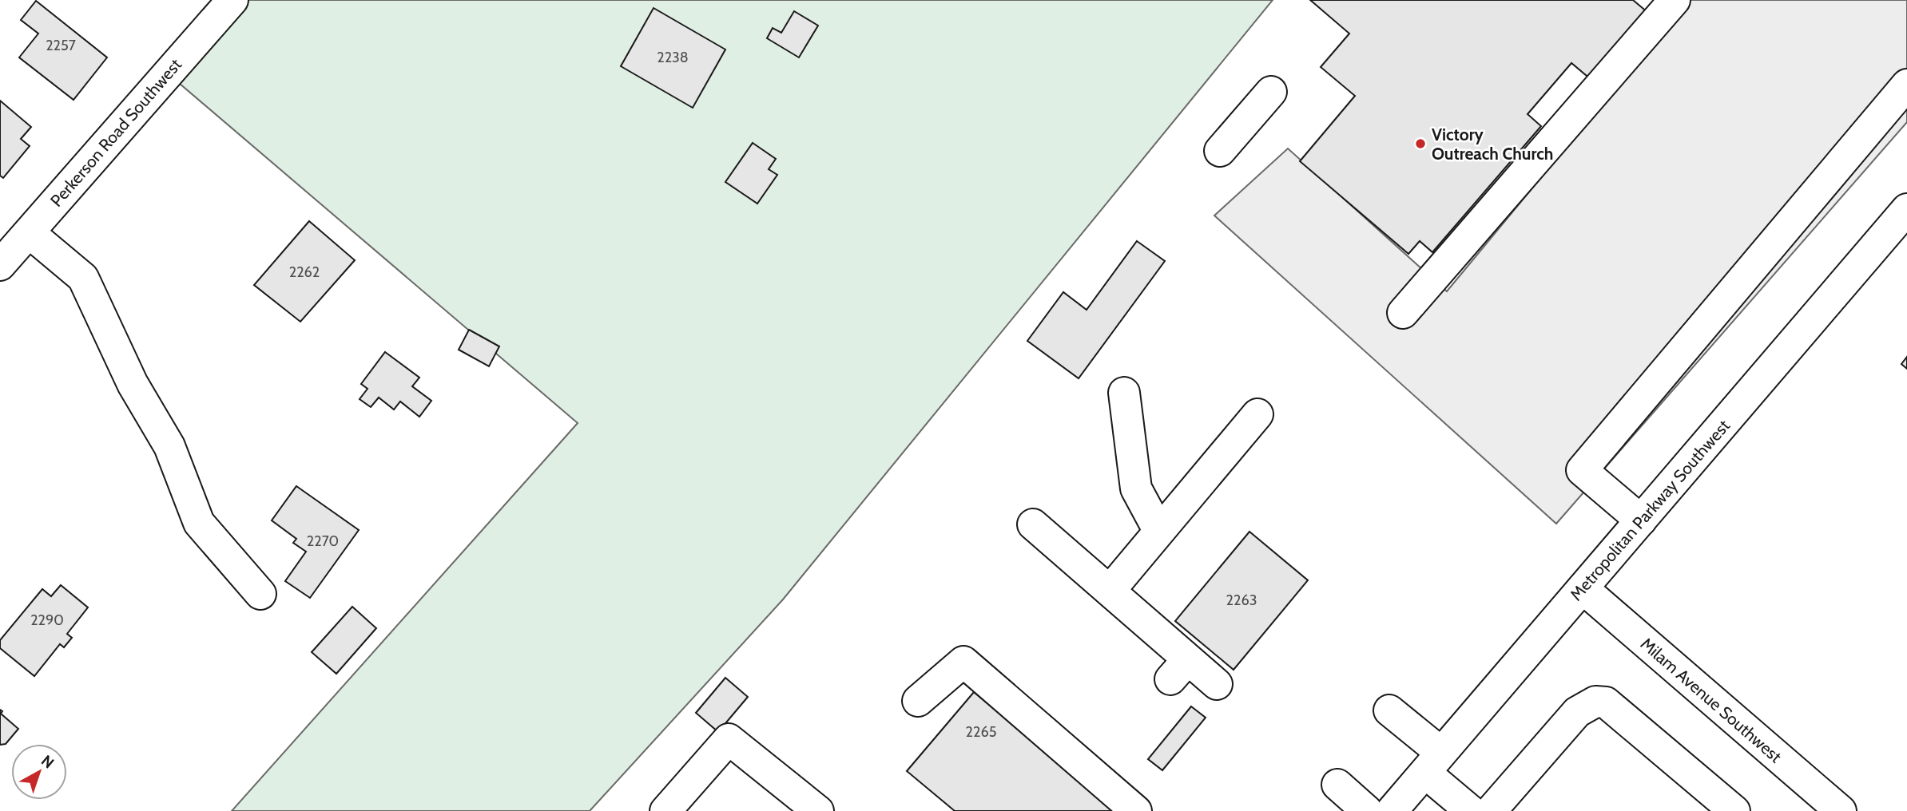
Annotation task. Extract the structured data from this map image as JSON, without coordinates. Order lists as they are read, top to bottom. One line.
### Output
{"streets":{"street":["Perkerson Road Southwest","Metropolitan Parkway Southwest","Milam Avenue Southwest"]},"crossings":[["Metropolitan Parkway Southwest","Milam Avenue Southwest"]],"places":["Victory Outreach Church"],"house_numbers":["2257","2238","2262","2270","2263","2290","2265"],"north":"top right"}
